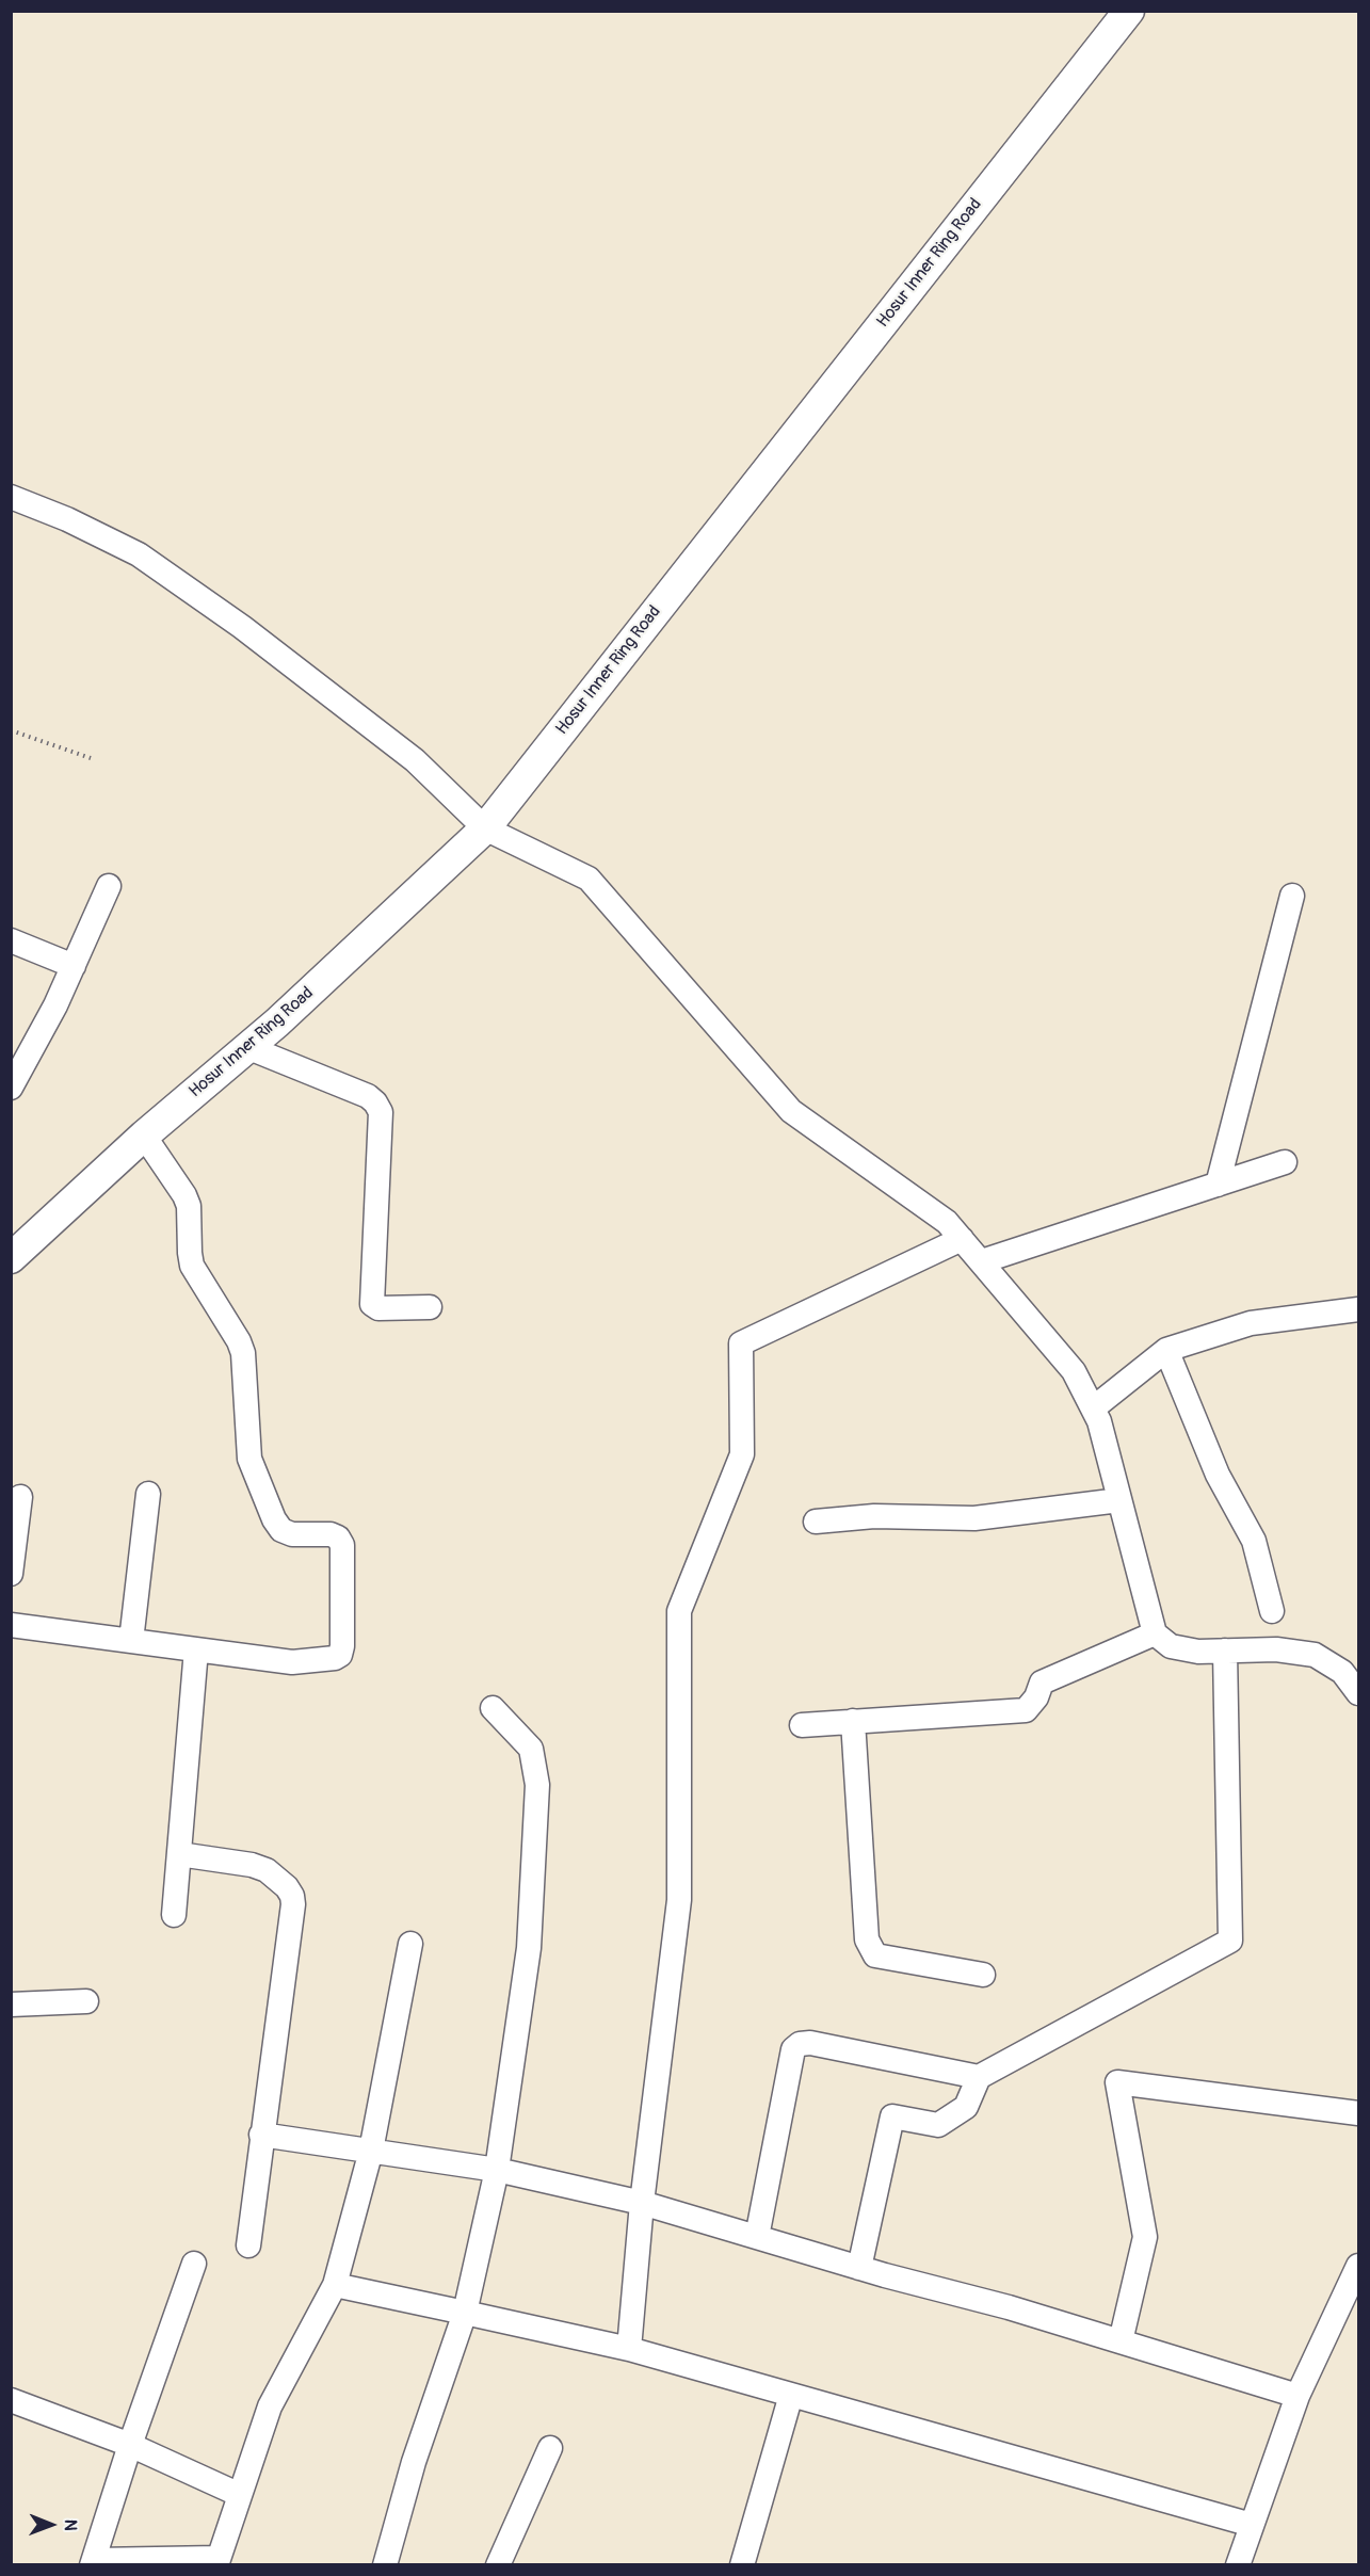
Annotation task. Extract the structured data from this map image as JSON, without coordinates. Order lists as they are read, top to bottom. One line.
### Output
{"streets":{"main road":["Hosur Inner Ring Road"]},"north":"right"}
